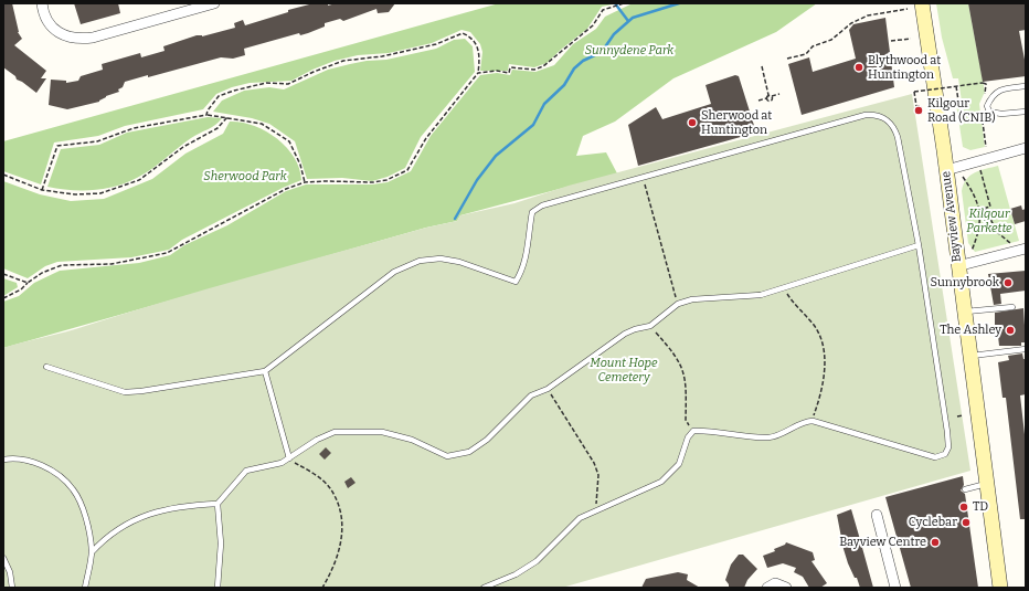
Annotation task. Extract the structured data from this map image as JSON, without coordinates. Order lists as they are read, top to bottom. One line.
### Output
{"streets":{"main road":["Bayview Avenue"]},"parks":["Sunnydene Park","Sherwood Park","Kilgour Parkette","Mount Hope Cemetery"],"places":["Blythwood at Huntington","Kilgour Road (CNIB)","Sherwood at Huntington","Sunnybrook","The Ashley","TD","Cyclebar","Bayview Centre"]}
